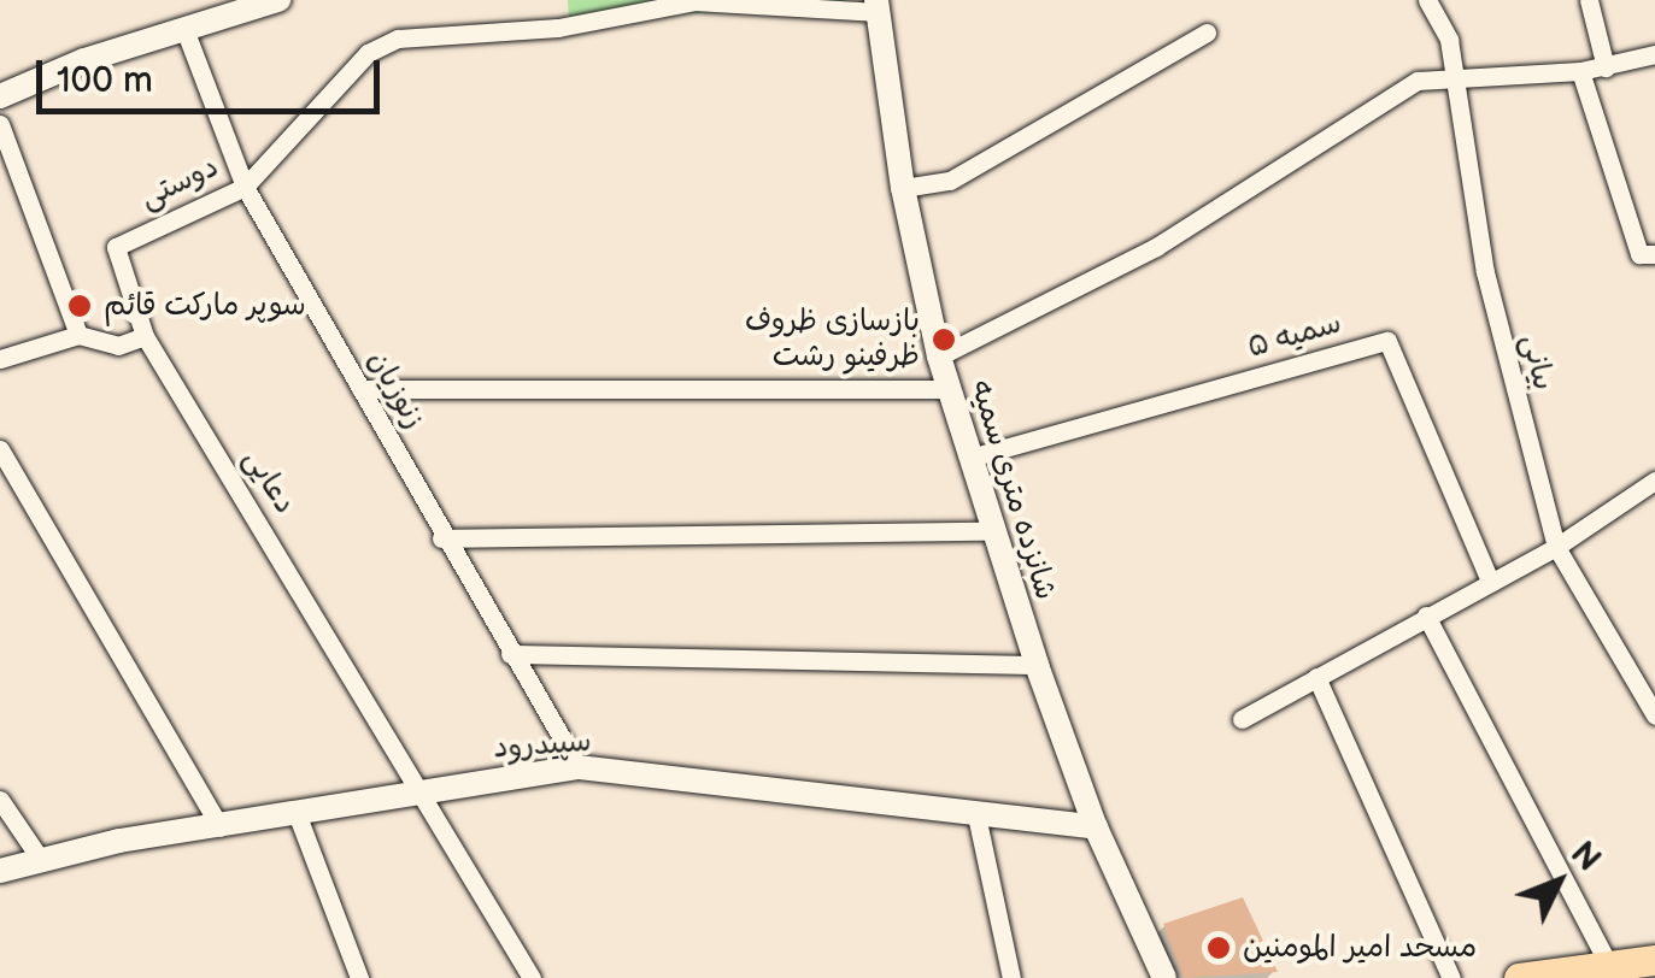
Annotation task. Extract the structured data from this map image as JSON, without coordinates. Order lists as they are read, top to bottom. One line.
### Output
{"streets":{"street":["دوستی","سمیه ۵","بیانی","زنوزیان","دعایی","شانزده متری سمیه","سپیدرود"]},"crossings":[["دوستی","زنوزیان"],["دوستی","دعایی"],["دوستی","شانزده متری سمیه"],["سمیه ۵","شانزده متری سمیه"],["زنوزیان","سپیدرود"],["دعایی","سپیدرود"],["شانزده متری سمیه","سپیدرود"]],"places":["سوپر مارکت قائم","بازسازی ظروف ظرفینو رشت","مسحد امیر المومنین"],"scale_bar":"100 m","north":"top right"}
